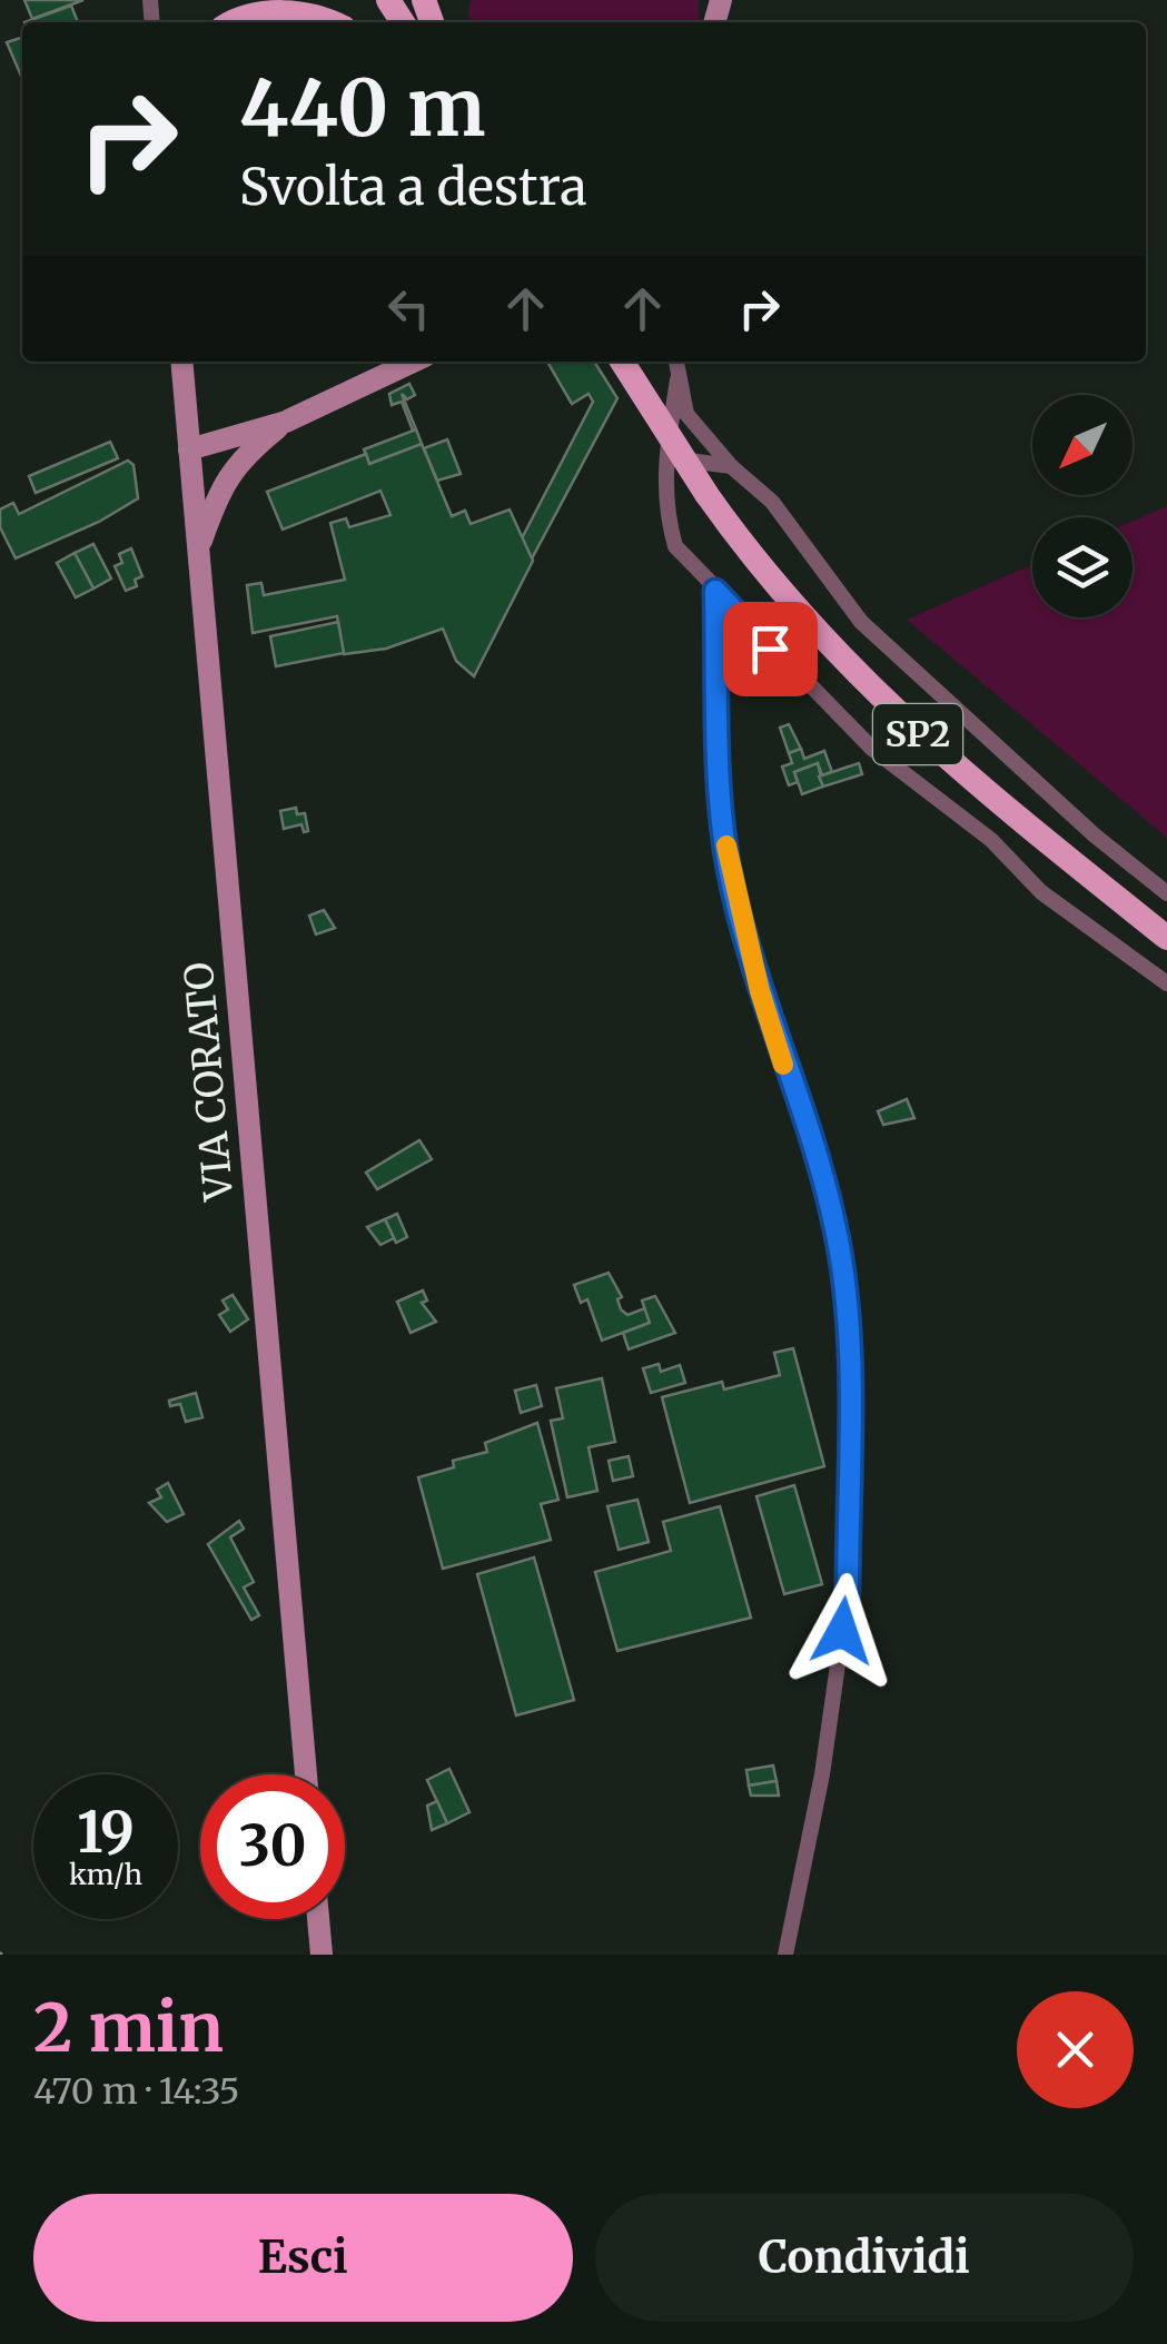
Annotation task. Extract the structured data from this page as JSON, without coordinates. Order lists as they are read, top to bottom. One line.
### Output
{"streets":{"main road":["SP2","VIA CORATO"]},"north":"bottom left","page":{"turn":["440 m","Svolta a destra"],"speed":"19 km/h","limit":"30","heading":["2 min","470 m · 14:35"],"buttons":["Esci","Condividi"]}}
